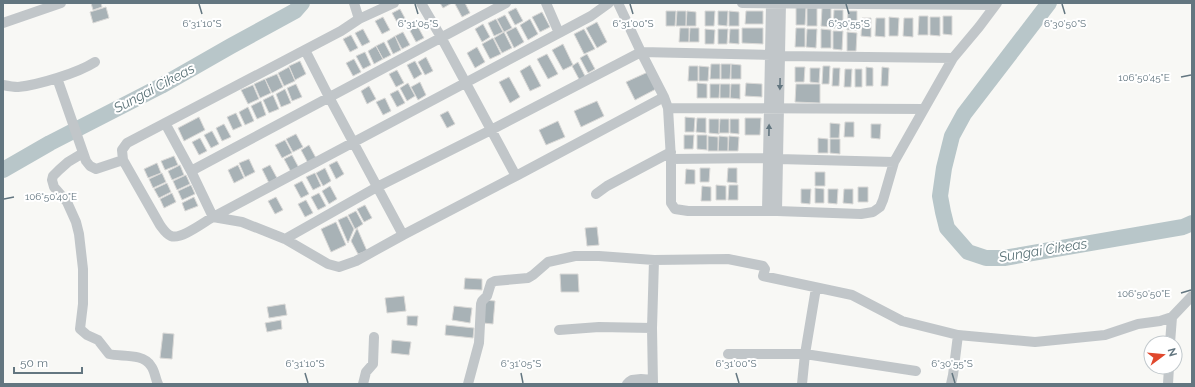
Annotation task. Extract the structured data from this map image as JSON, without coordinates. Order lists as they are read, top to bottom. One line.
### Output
{"water":["Sungai Cikeas"],"scale_bar":"50 m","north":"right","coordinates":["6°31'10\"S","6°31'05\"S","6°31'00\"S","6°30'55\"S","6°30'50\"S","106°50'45\"E","106°50'40\"E","106°50'50\"E"]}
